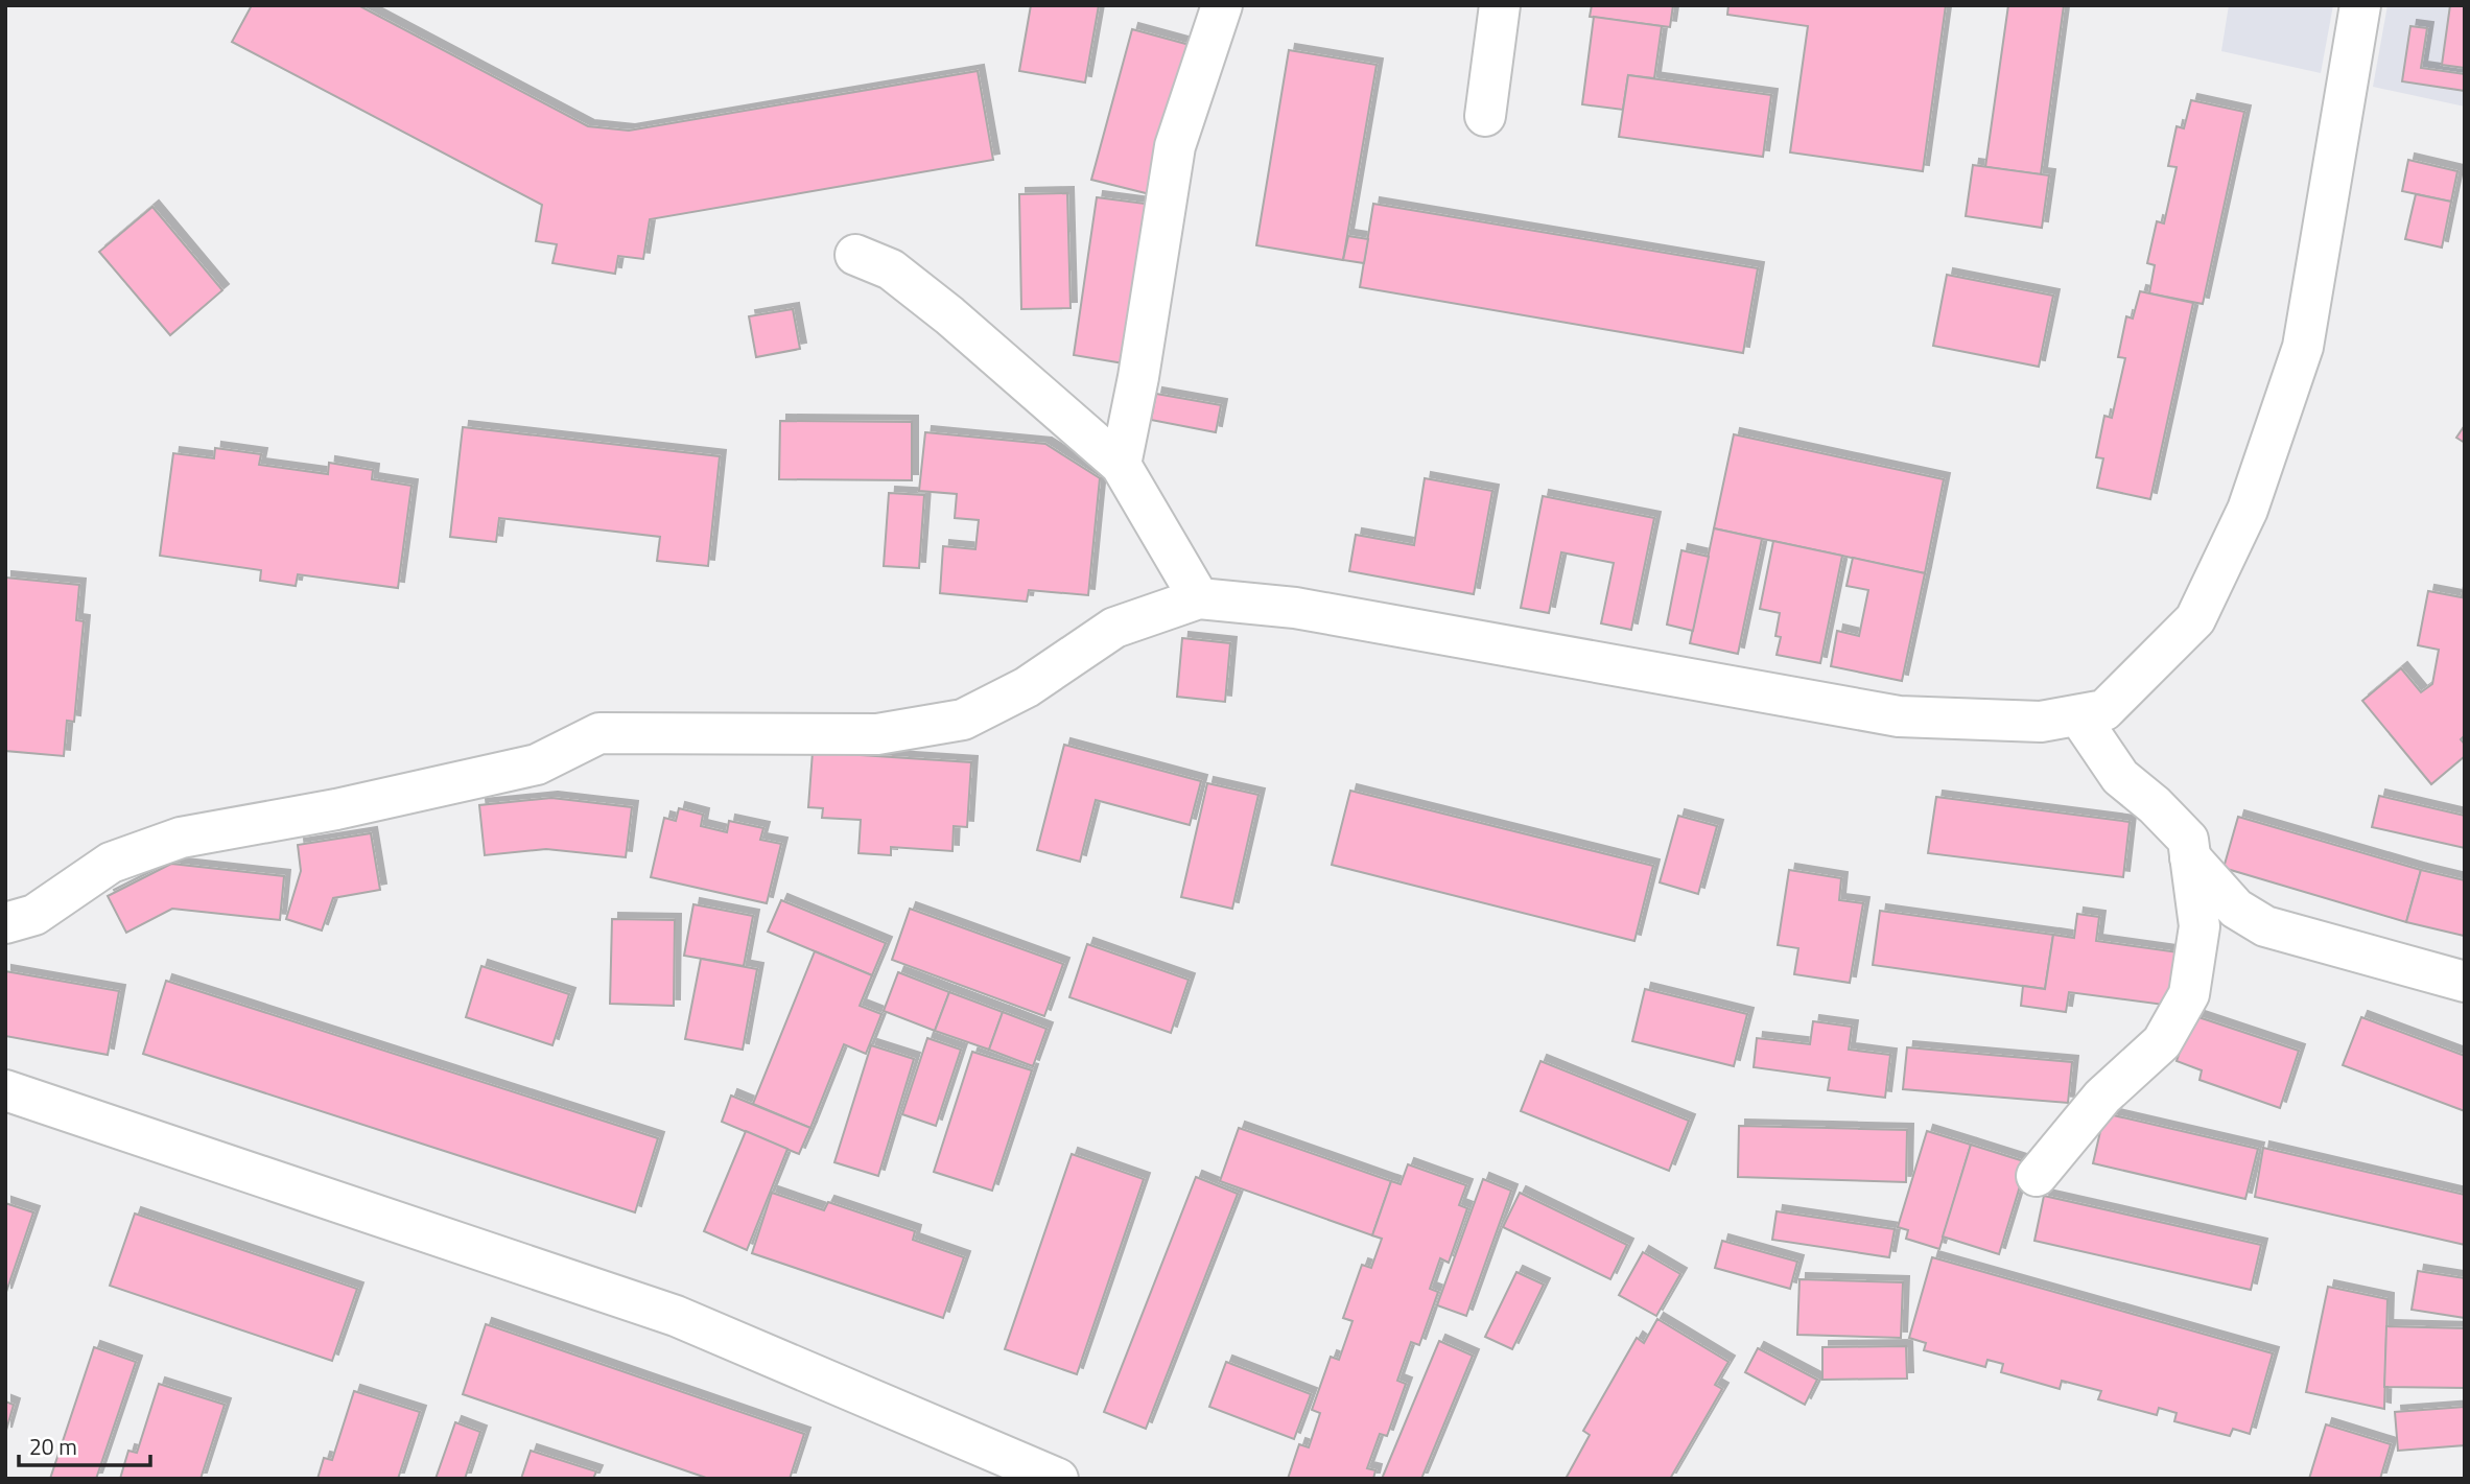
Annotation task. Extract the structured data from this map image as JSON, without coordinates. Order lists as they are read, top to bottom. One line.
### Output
{"scale_bar":"20 m"}
